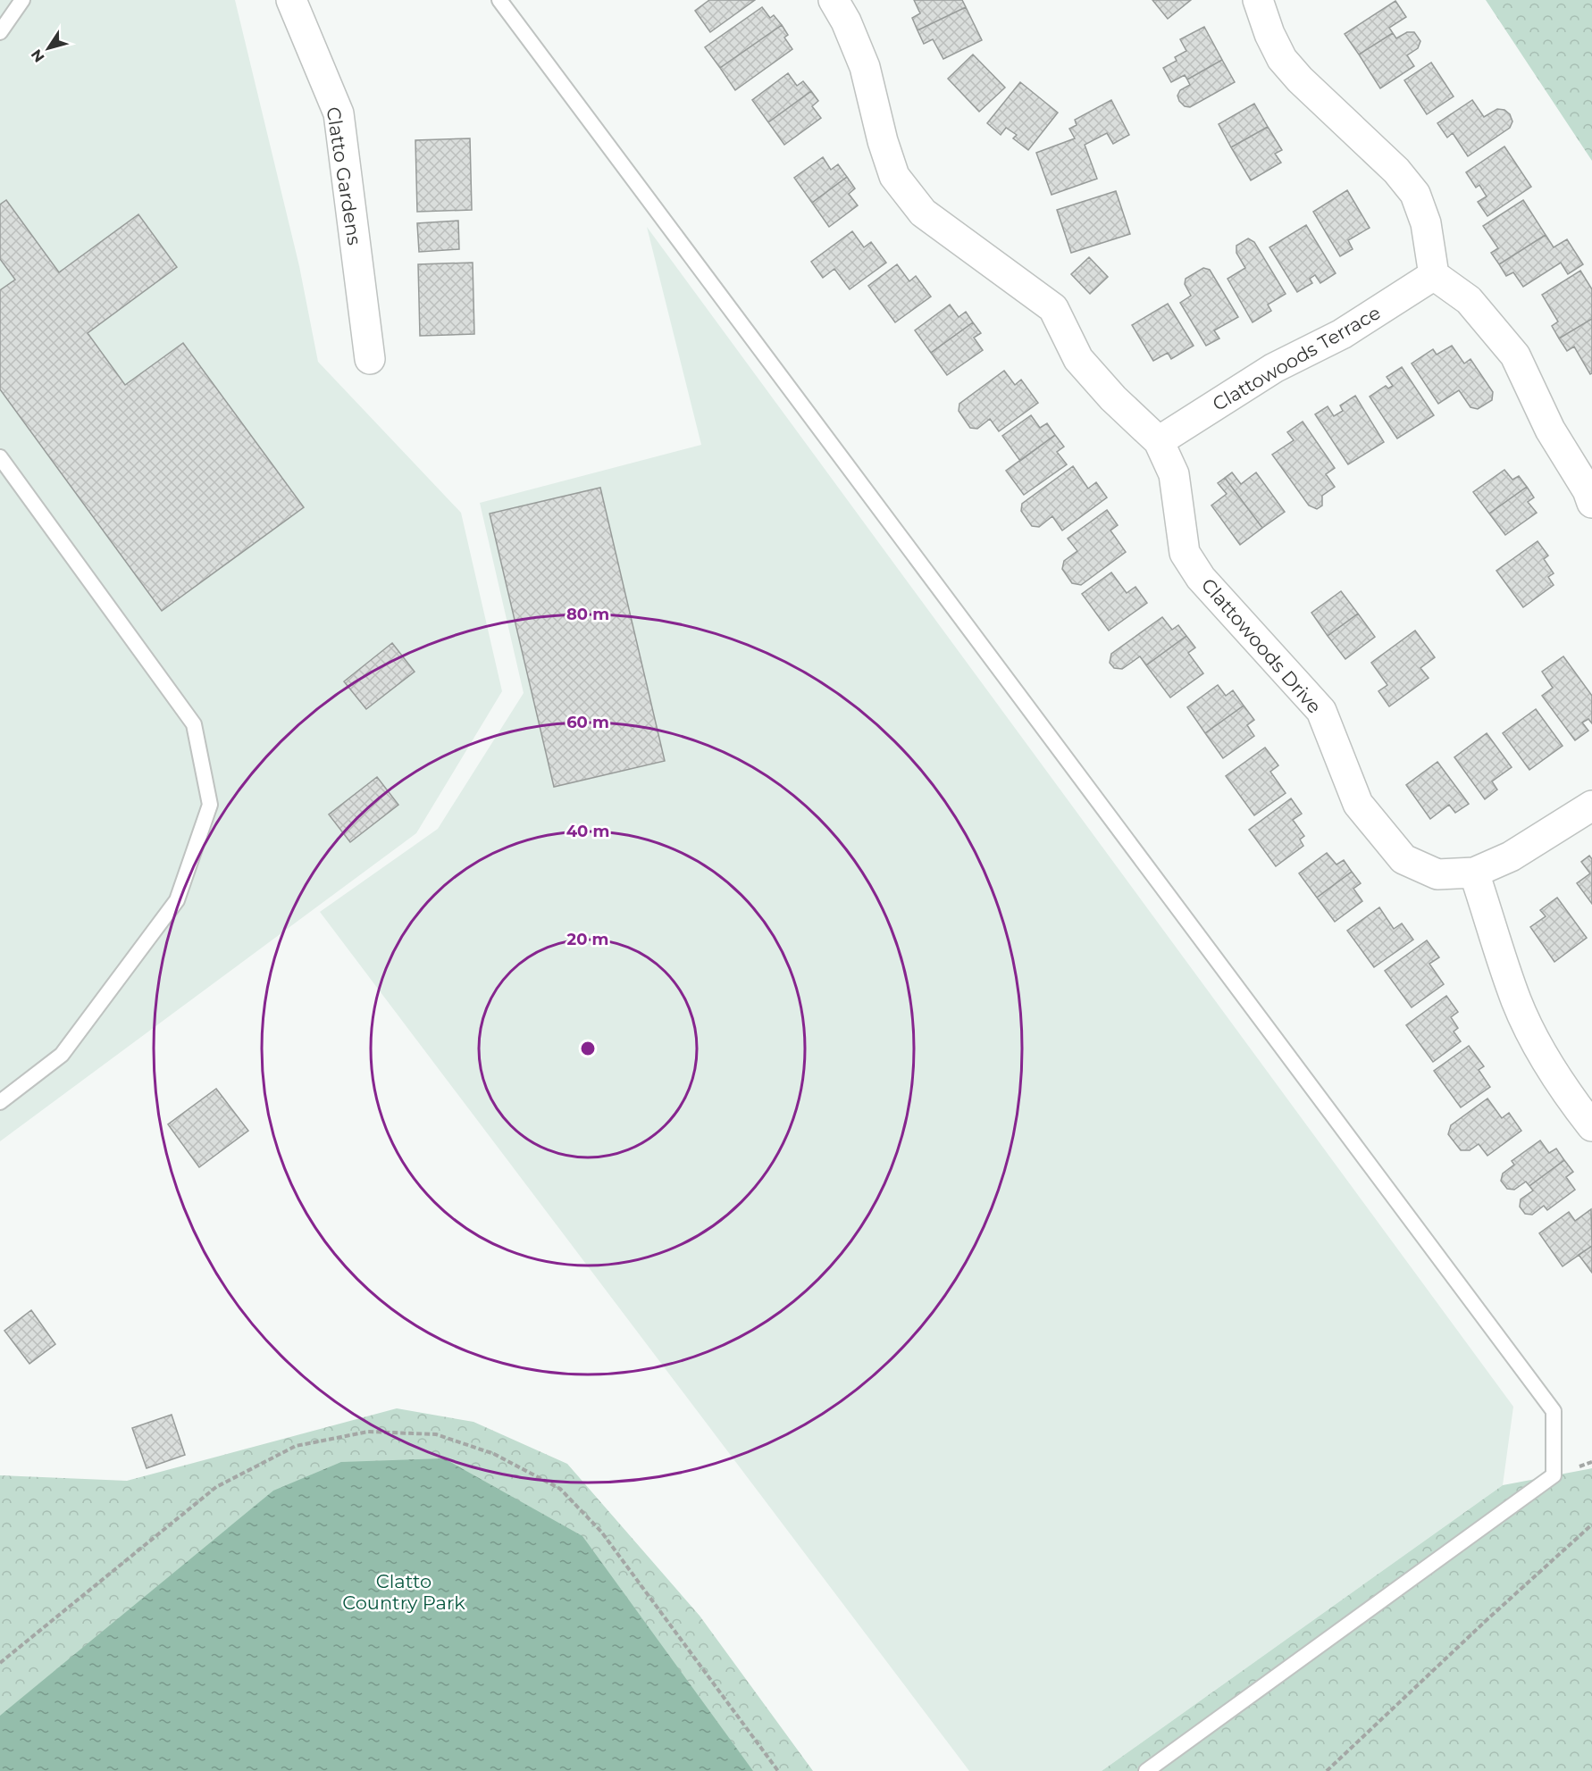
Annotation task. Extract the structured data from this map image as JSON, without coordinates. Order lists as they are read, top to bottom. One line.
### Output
{"streets":{"street":["Clatto Gardens","Clattowoods Terrace","Clattowoods Drive"]},"crossings":[["Clattowoods Terrace","Clattowoods Drive"]],"parks":["Clatto Country Park"],"north":"bottom left","rings":["80 m","60 m","40 m","20 m"]}
